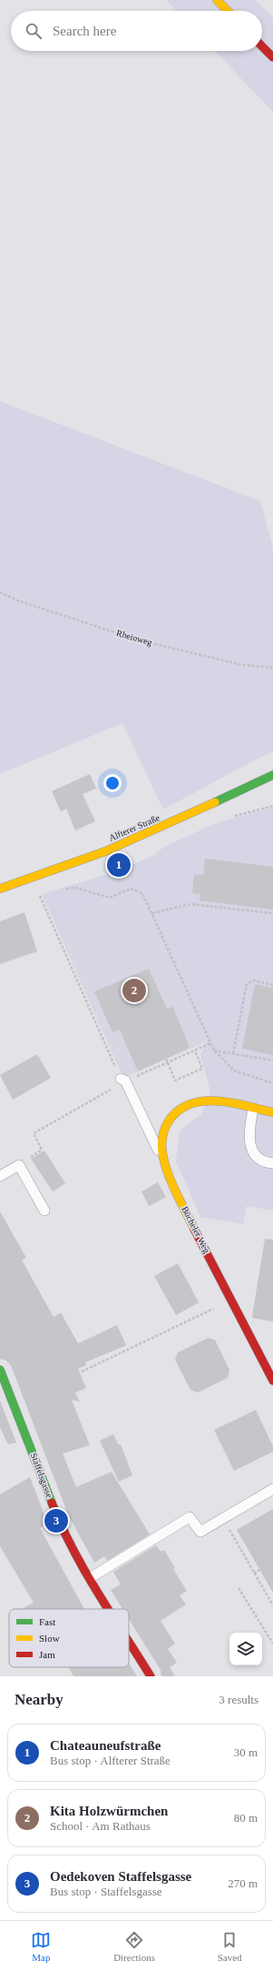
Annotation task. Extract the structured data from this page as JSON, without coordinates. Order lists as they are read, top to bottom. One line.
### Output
{"streets":{"street":["Alfterer Straße","Bücheler Weg","Staffelsgasse"],"path":["Rheinweg"]},"legend":["Fast","Slow","Jam"],"page":{"search":"Search here","pins":["1","2","3"],"heading":["Nearby","3 results"],"list":[{"mark":"1","name":"Chateauneufstraße","note":"Bus stop · Alfterer Straße","value":"30 m"},{"mark":"2","name":"Kita Holzwürmchen","note":"School · Am Rathaus","value":"80 m"},{"mark":"3","name":"Oedekoven Staffelsgasse","note":"Bus stop · Staffelsgasse","value":"270 m"}],"nav":["Map","Directions","Saved"]}}
